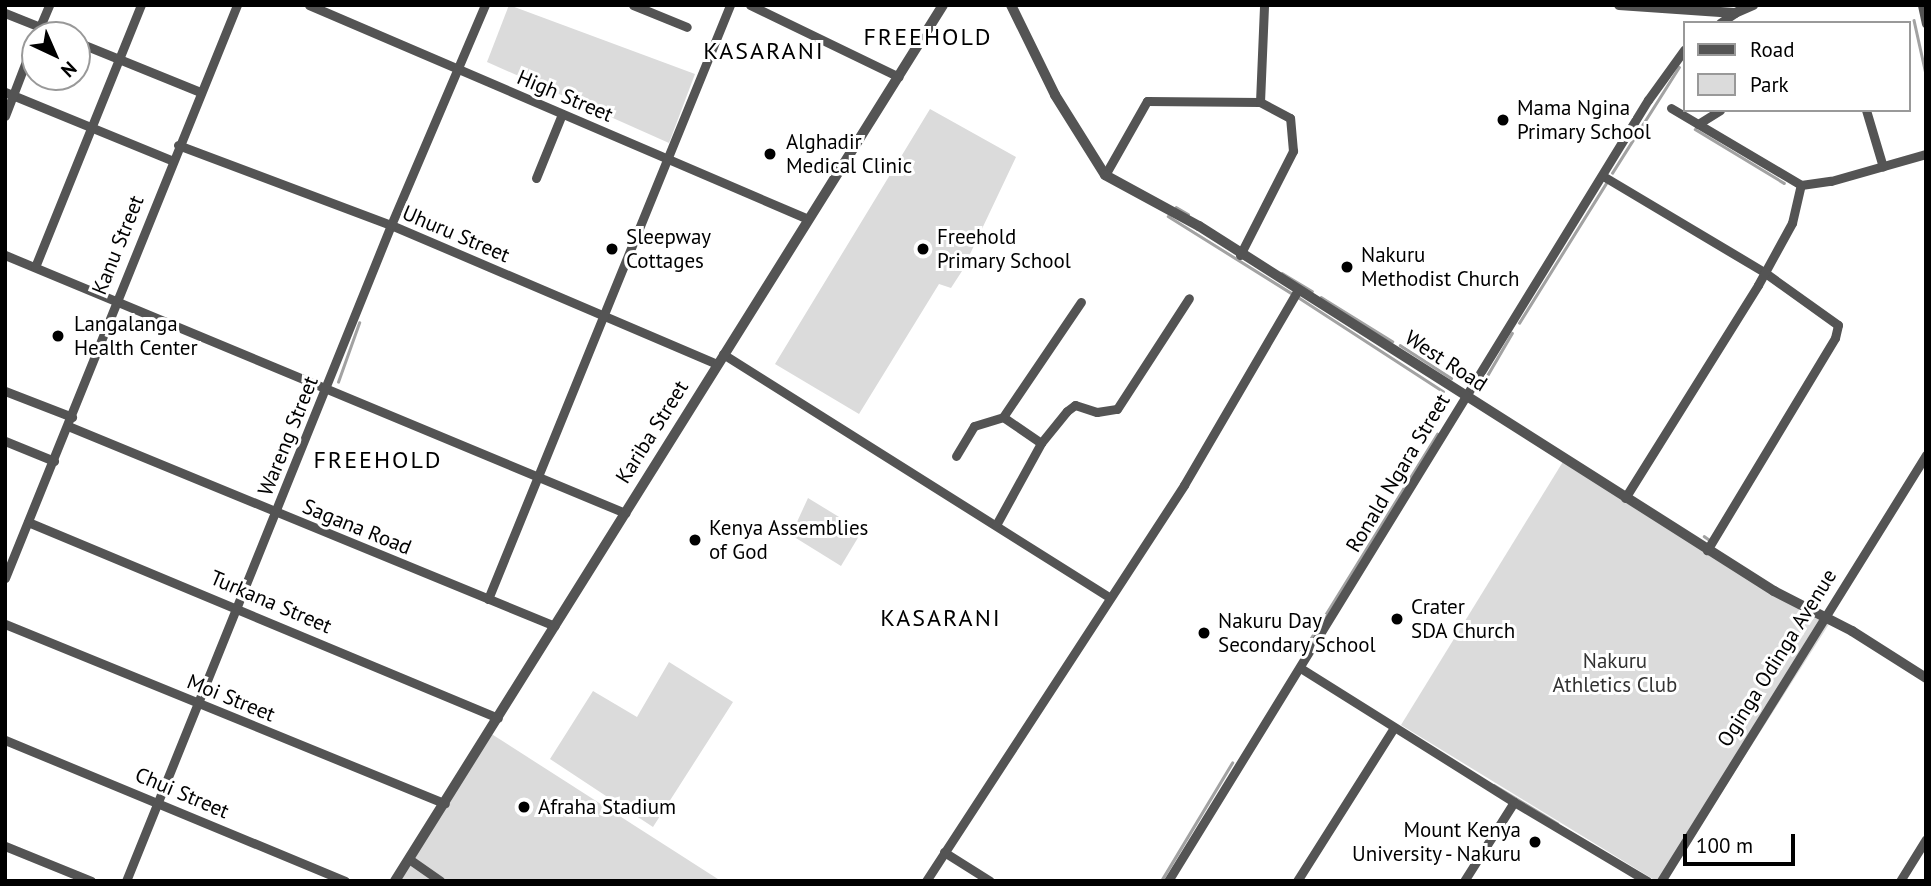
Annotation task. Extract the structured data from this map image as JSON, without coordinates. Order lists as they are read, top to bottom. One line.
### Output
{"streets":{"street":["High Street","Uhuru Street","Kanu Street","West Road","Kariba Street","Wareng Street","Ronald Ngara Street","Sagana Road","Turkana Street","Oginga Odinga Avenue","Moi Street","Chui Street"]},"crossings":[["High Street","Kariba Street"],["High Street","Wareng Street"],["Uhuru Street","Kanu Street"],["Uhuru Street","Kariba Street"],["Uhuru Street","Wareng Street"],["Kanu Street","Sagana Road"],["Kanu Street","Turkana Street"],["West Road","Ronald Ngara Street"],["West Road","Oginga Odinga Avenue"],["Kariba Street","Sagana Road"],["Kariba Street","Turkana Street"],["Kariba Street","Moi Street"],["Wareng Street","Sagana Road"],["Wareng Street","Turkana Street"],["Wareng Street","Moi Street"],["Wareng Street","Chui Street"]],"districts":["FREEHOLD","KASARANI","FREEHOLD","KASARANI"],"parks":["Nakuru Athletics Club"],"places":["Mama Ngina Primary School","Alghadir Medical Clinic","Sleepway Cottages","Freehold Primary School","Nakuru Methodist Church","Langalanga Health Center","Kenya Assemblies of God","Crater SDA Church","Nakuru Day Secondary School","Afraha Stadium","Mount Kenya University - Nakuru"],"legend":["Road","Park"],"scale_bar":"100 m","north":"bottom right"}
